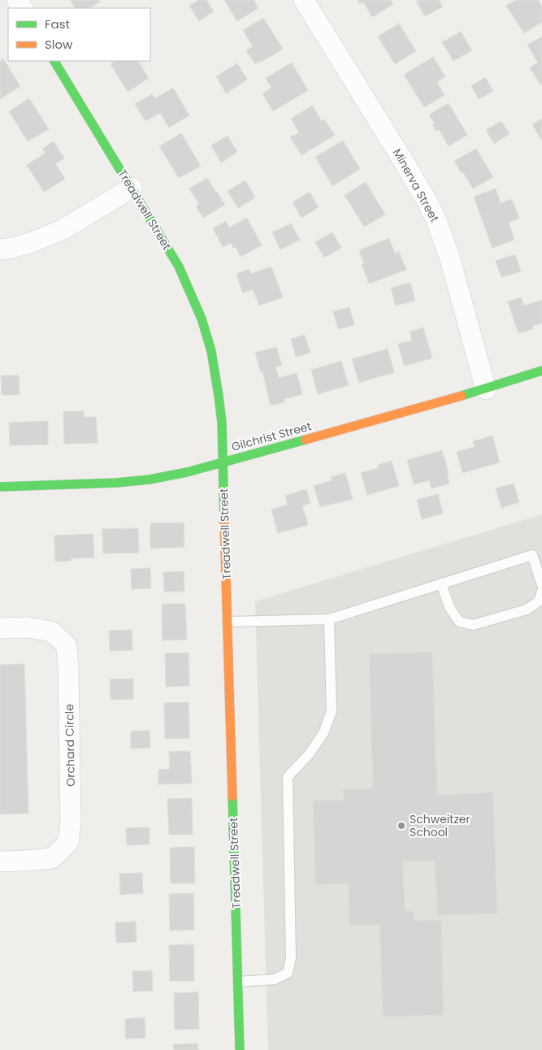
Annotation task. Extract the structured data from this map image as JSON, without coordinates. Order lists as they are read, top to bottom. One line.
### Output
{"streets":{"street":["Minerva Street","Treadwell Street","Gilchrist Street","Orchard Circle"]},"crossings":[["Minerva Street","Gilchrist Street"],["Treadwell Street","Gilchrist Street"]],"places":["Schweitzer School"],"legend":["Fast","Slow"]}
